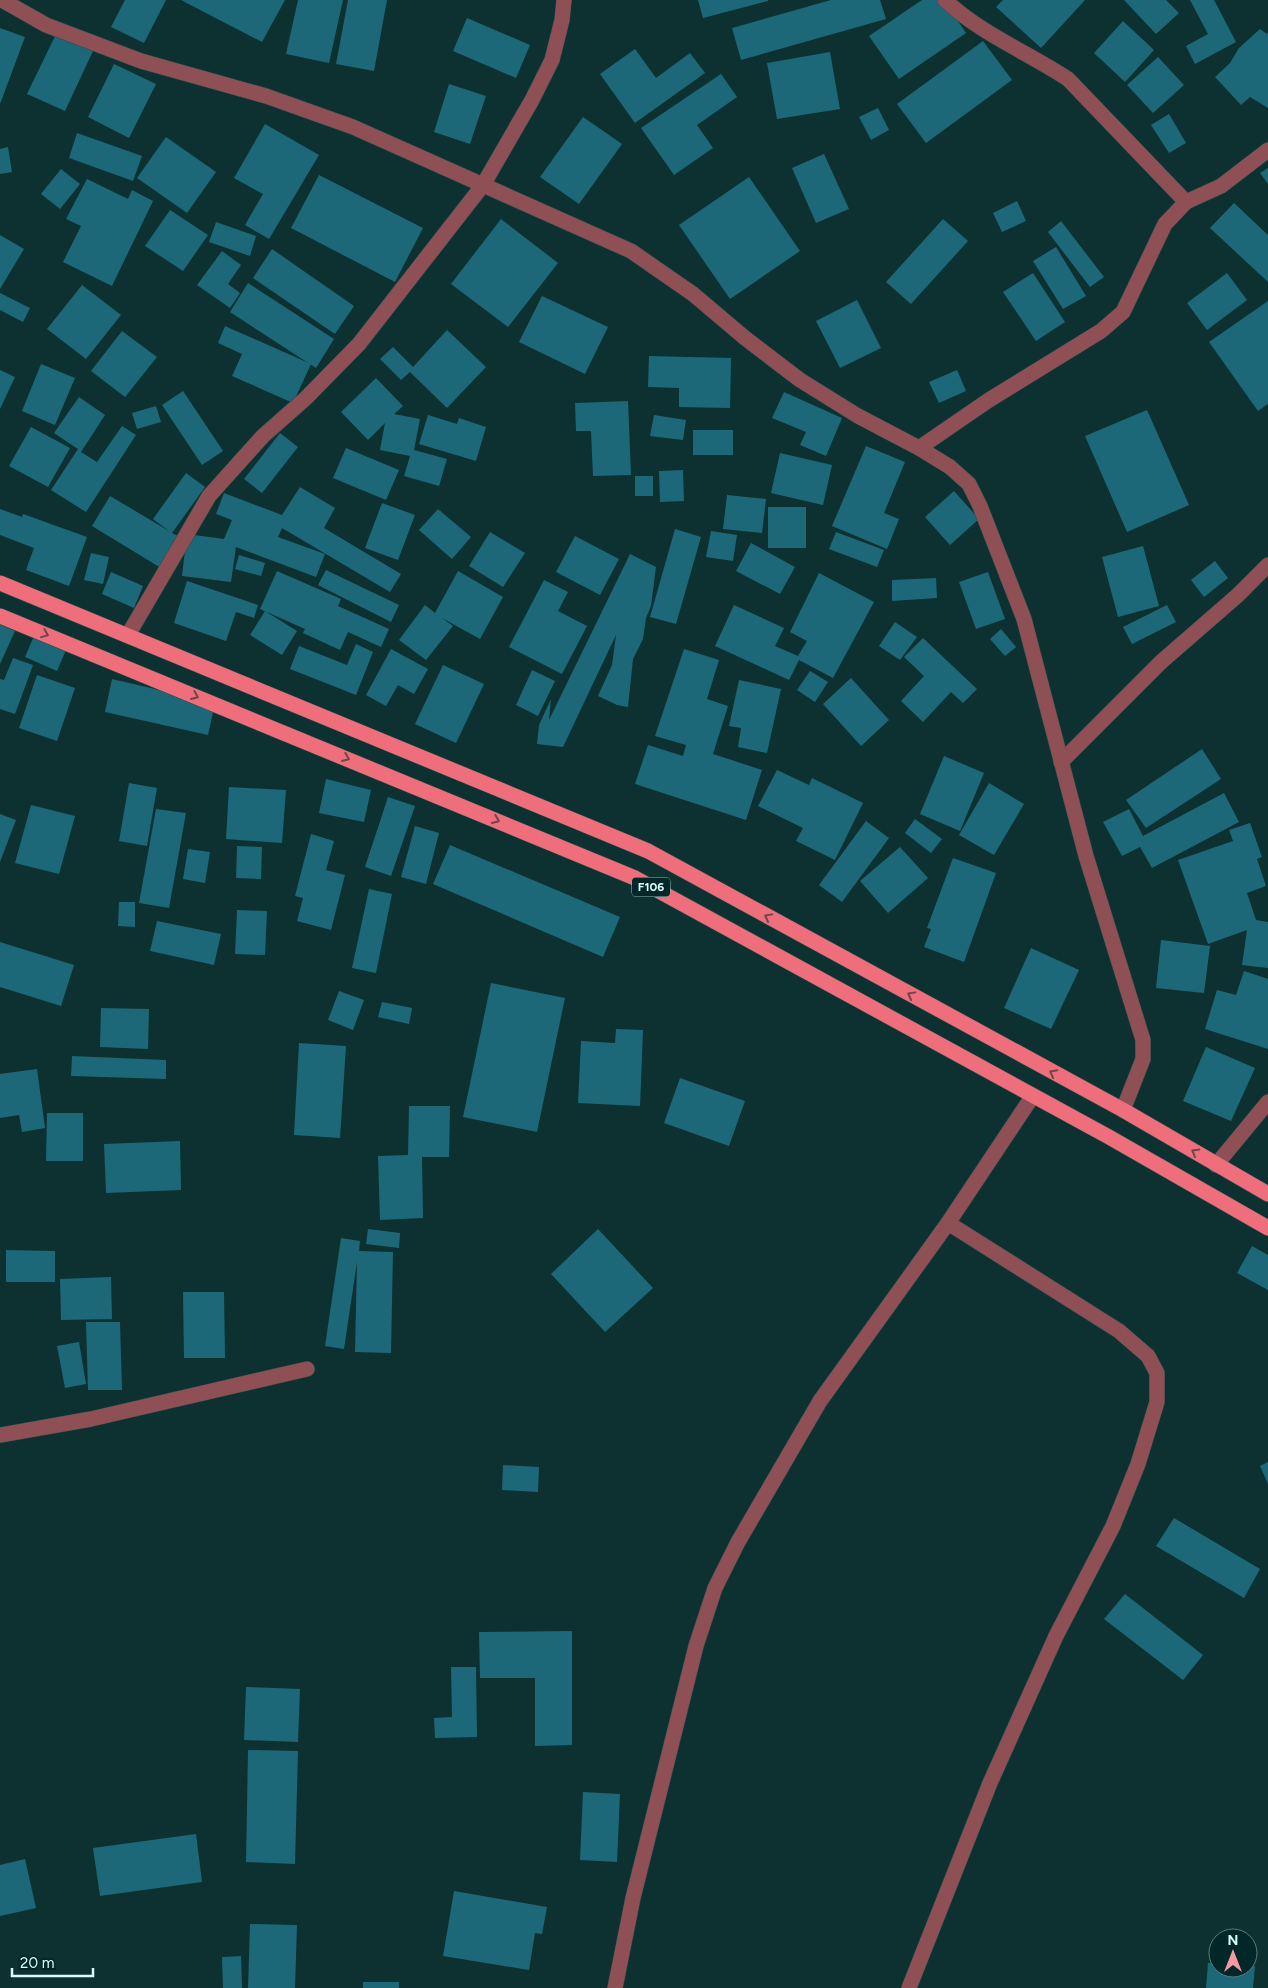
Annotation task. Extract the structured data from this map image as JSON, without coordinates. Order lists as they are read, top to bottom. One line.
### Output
{"streets":{"main road":["F106"]},"scale_bar":"20 m","north":"top"}
